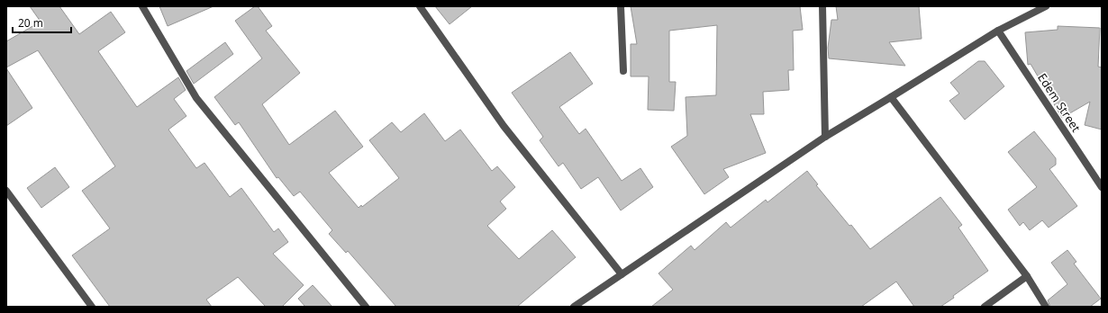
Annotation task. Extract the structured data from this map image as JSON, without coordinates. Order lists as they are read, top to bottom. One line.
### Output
{"streets":{"street":["Edem Street"]},"scale_bar":"20 m"}
